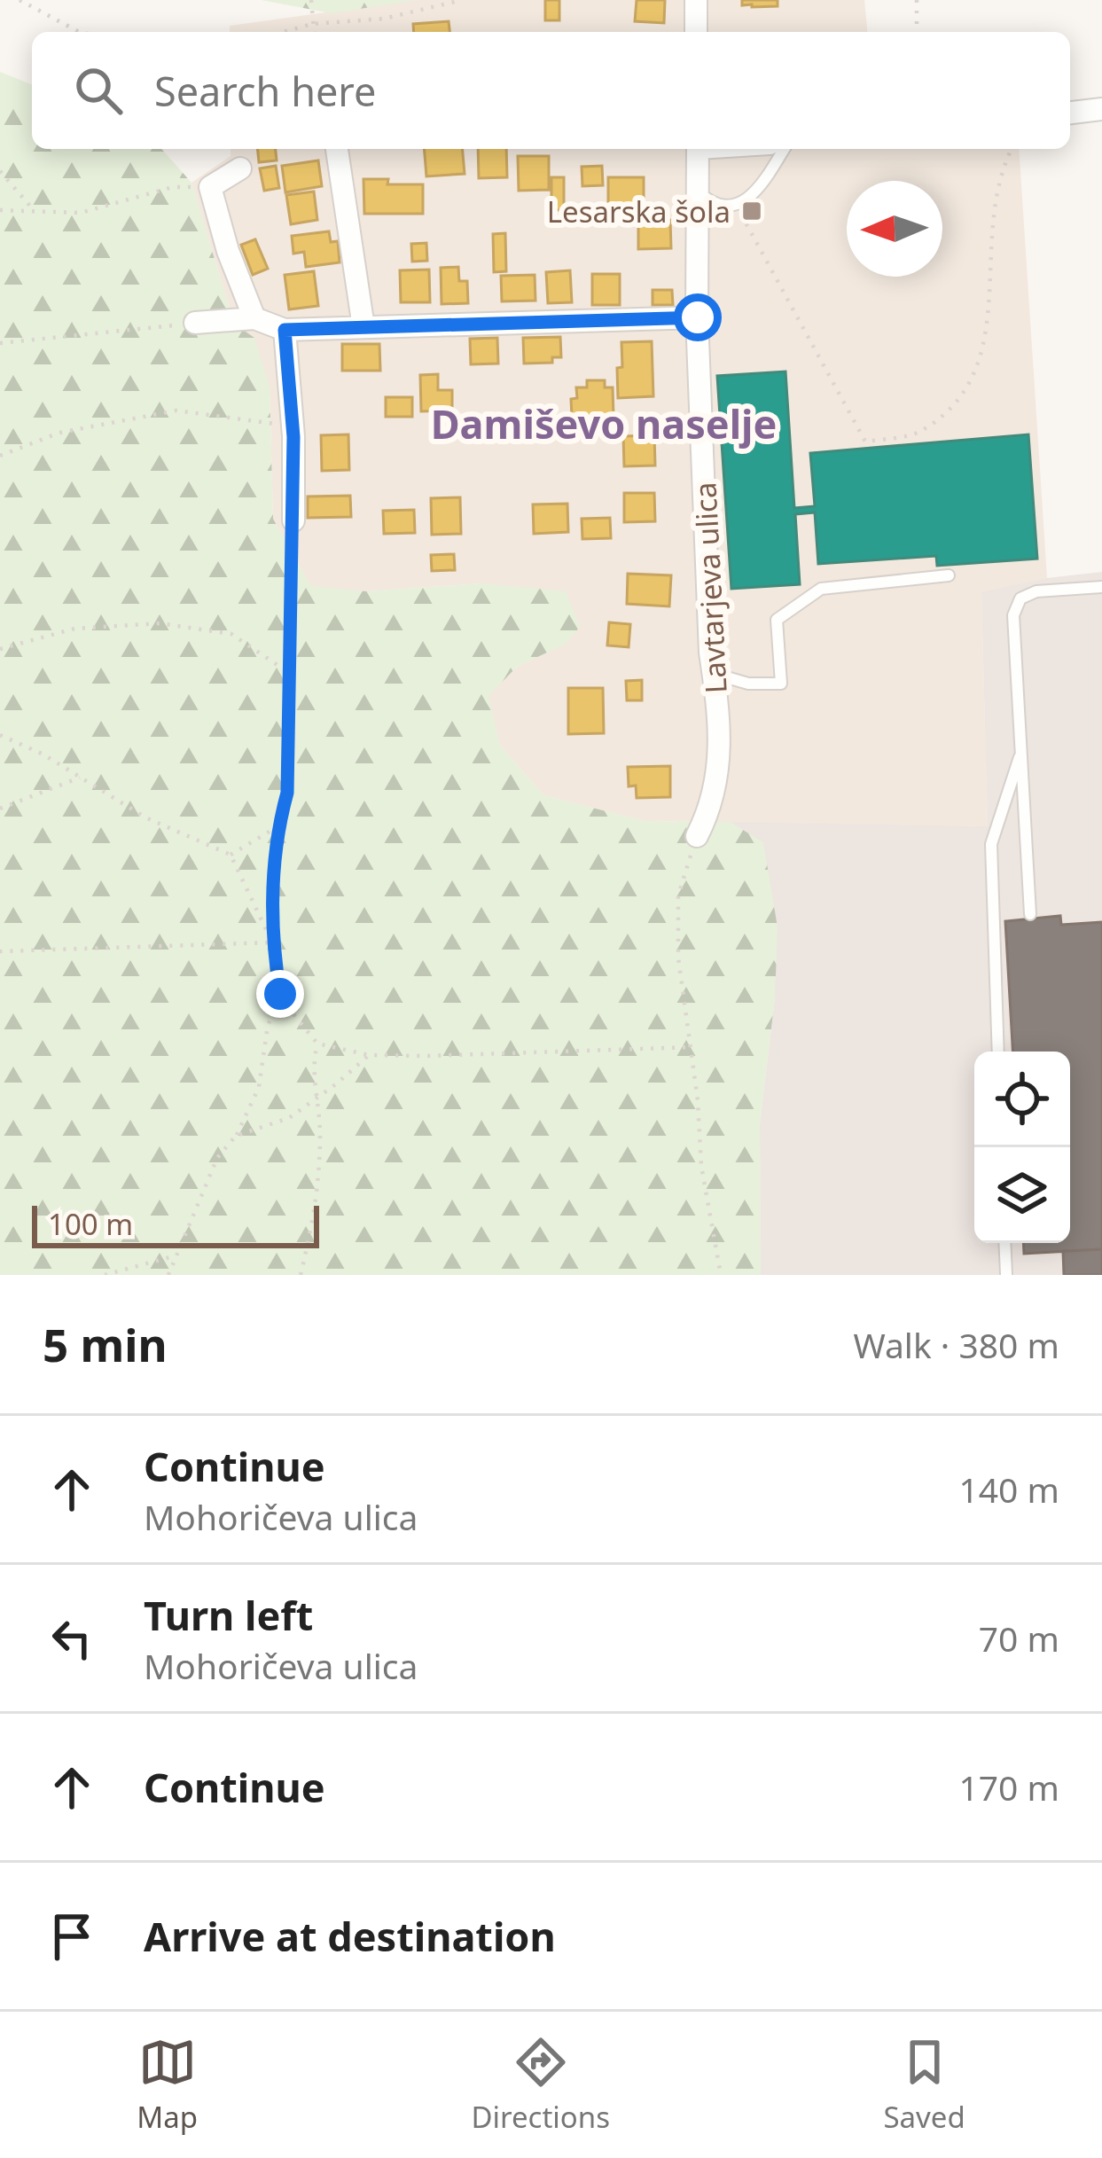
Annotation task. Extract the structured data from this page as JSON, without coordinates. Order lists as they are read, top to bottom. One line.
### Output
{"streets":{"street":["Lavtarjeva ulica"]},"districts":["Damiševo naselje"],"places":{"transit":["Lesarska šola"]},"scale_bar":"100 m","north":"left","page":{"search":"Search here","scale":"100 m","heading":["5 min","Walk · 380 m"],"list":[["Continue","Mohoričeva ulica","140 m"],["Turn left","Mohoričeva ulica","70 m"],["Continue","170 m"],"Arrive at destination"],"nav":["Map","Directions","Saved"]}}
